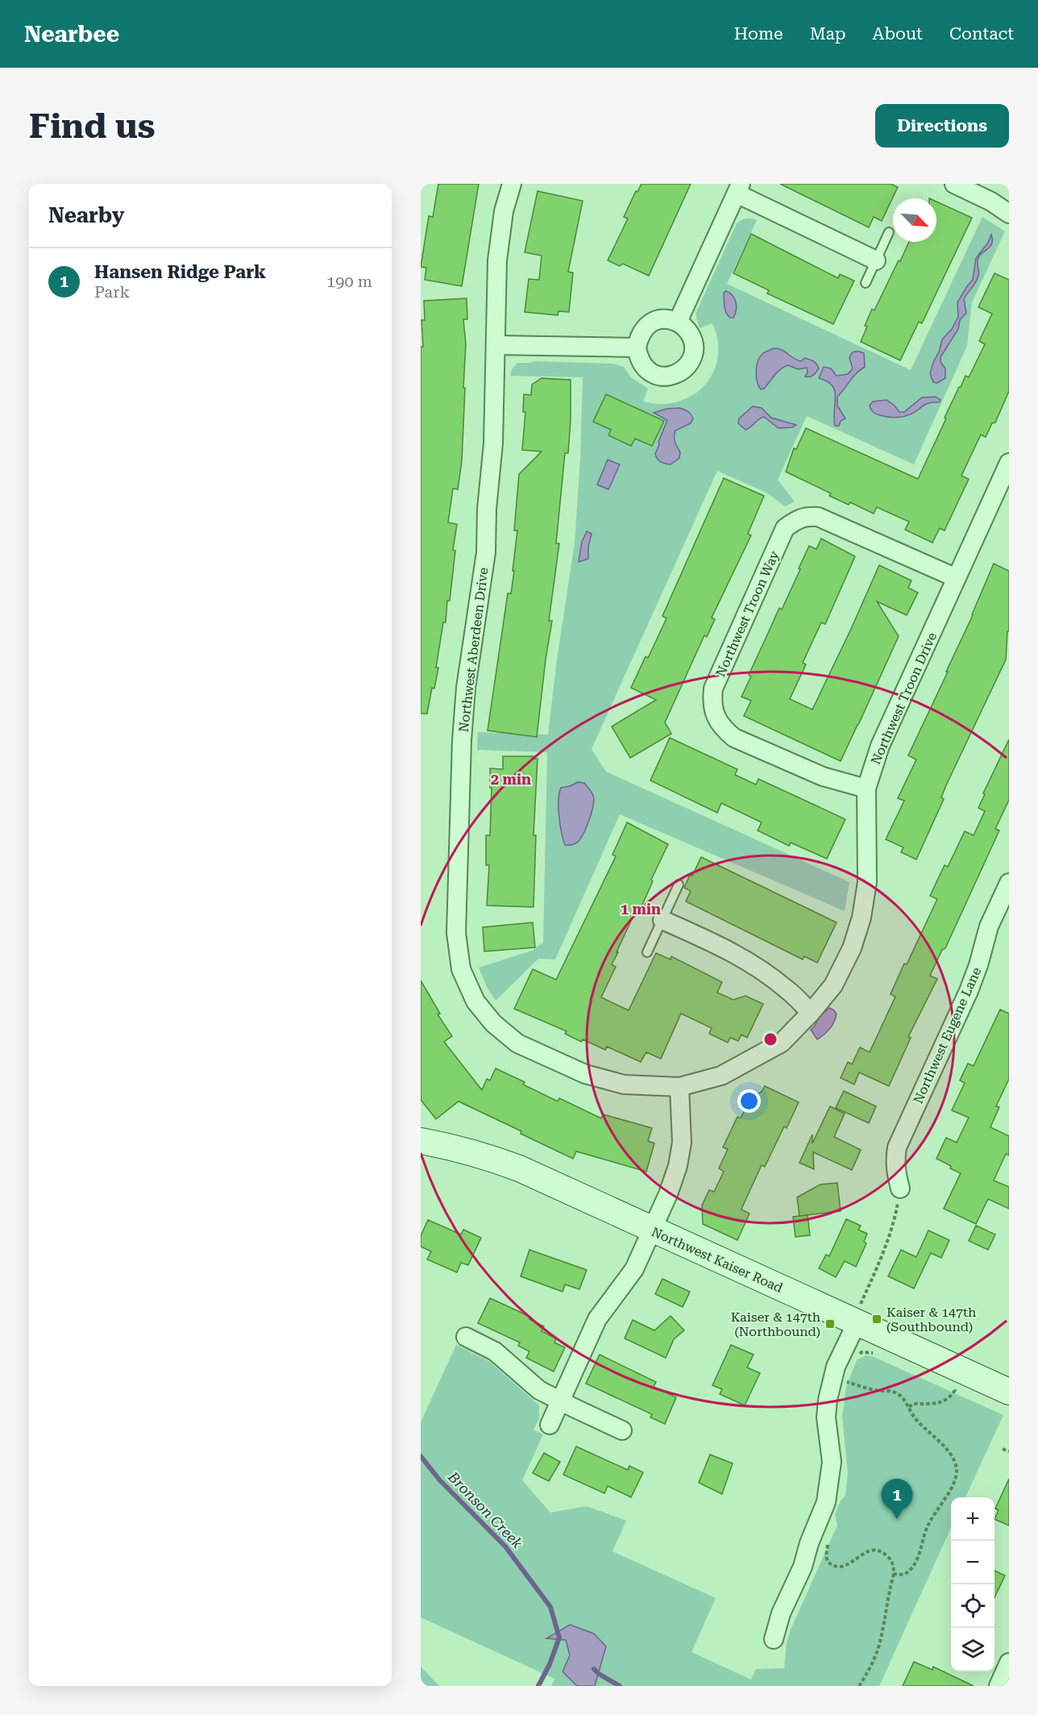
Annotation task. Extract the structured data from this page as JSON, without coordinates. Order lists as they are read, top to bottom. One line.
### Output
{"streets":{"main road":["Northwest Kaiser Road"],"street":["Northwest Troon Way","Northwest Aberdeen Drive","Northwest Troon Drive","Northwest Eugene Lane"]},"crossings":[["Northwest Troon Way","Northwest Troon Drive"],["Northwest Aberdeen Drive","Northwest Troon Drive"]],"water":["Bronson Creek"],"places":{"transit":["Kaiser & 147th (Southbound)","Kaiser & 147th (Northbound)"]},"north":"bottom right","page":{"header":"Nearbee","nav":["Home","Map","About","Contact"],"buttons":"Directions","title":"Find us","heading":"Nearby","list":[{"mark":"1","name":"Hansen Ridge Park","note":"Park","value":"190 m"}],"pins":"1","map_buttons":["+","−"]},"rings":["2 min","1 min"]}
